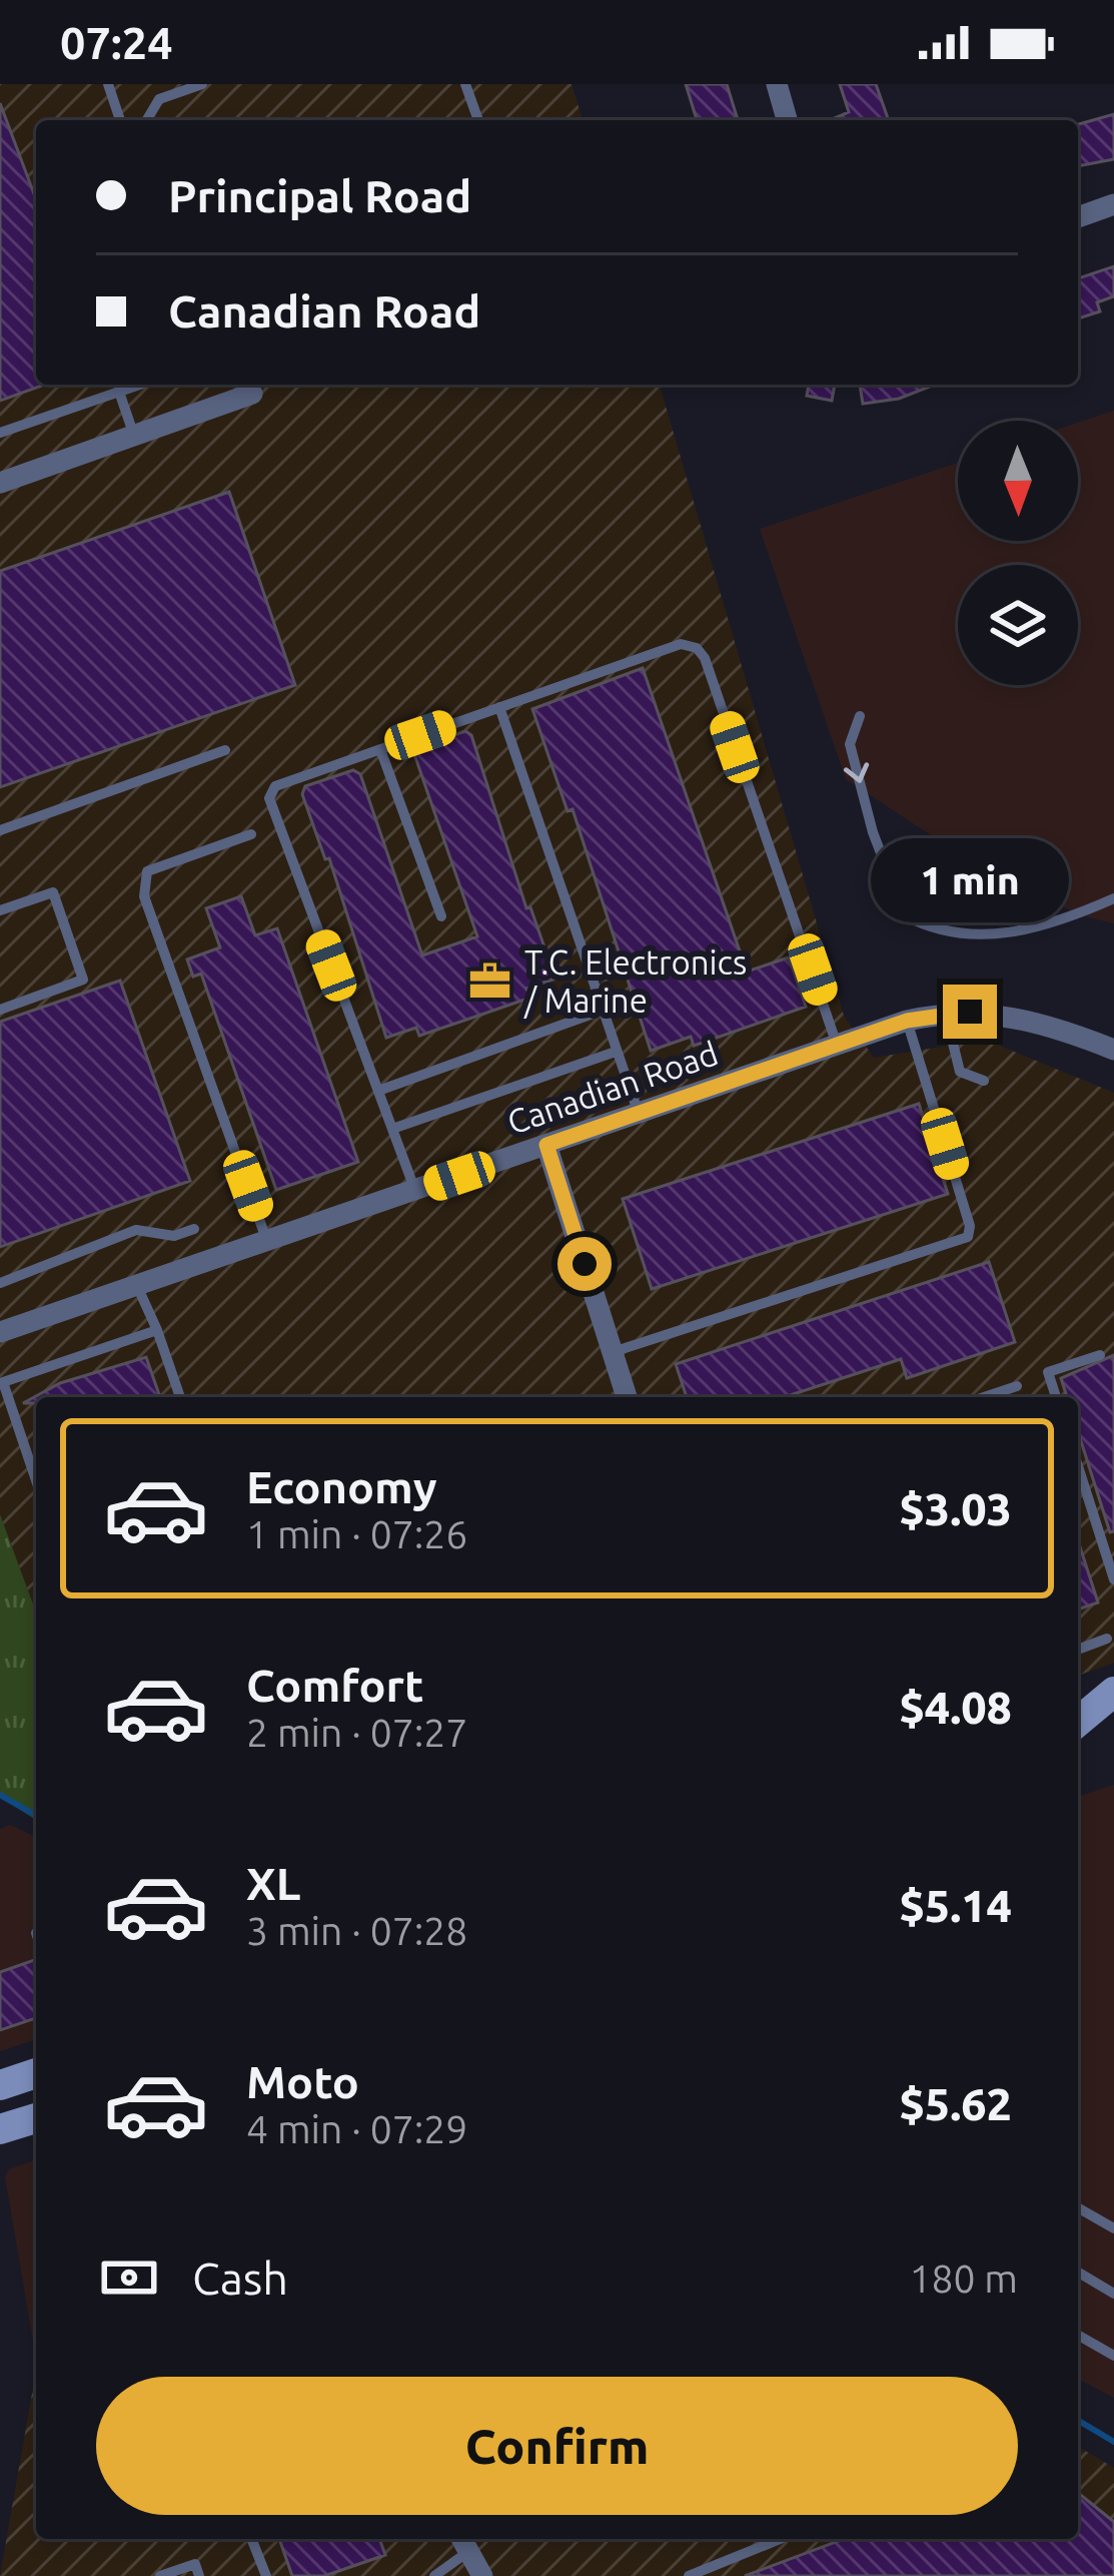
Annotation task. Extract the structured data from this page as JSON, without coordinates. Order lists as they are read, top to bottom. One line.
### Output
{"streets":{"street":["Canadian Road"]},"places":{"office":["T.C. Electronics / Marine"]},"north":"bottom","page":{"status":"07:24","banner":["Principal Road","Canadian Road"],"bubble":"1 min","list":[{"name":"Economy","note":"1 min · 07:26","value":"$3.03"},{"name":"Comfort","note":"2 min · 07:27","value":"$4.08"},{"name":"XL","note":"3 min · 07:28","value":"$5.14"},{"name":"Moto","note":"4 min · 07:29","value":"$5.62"}],"pay":["Cash","180 m"],"buttons":"Confirm"}}
